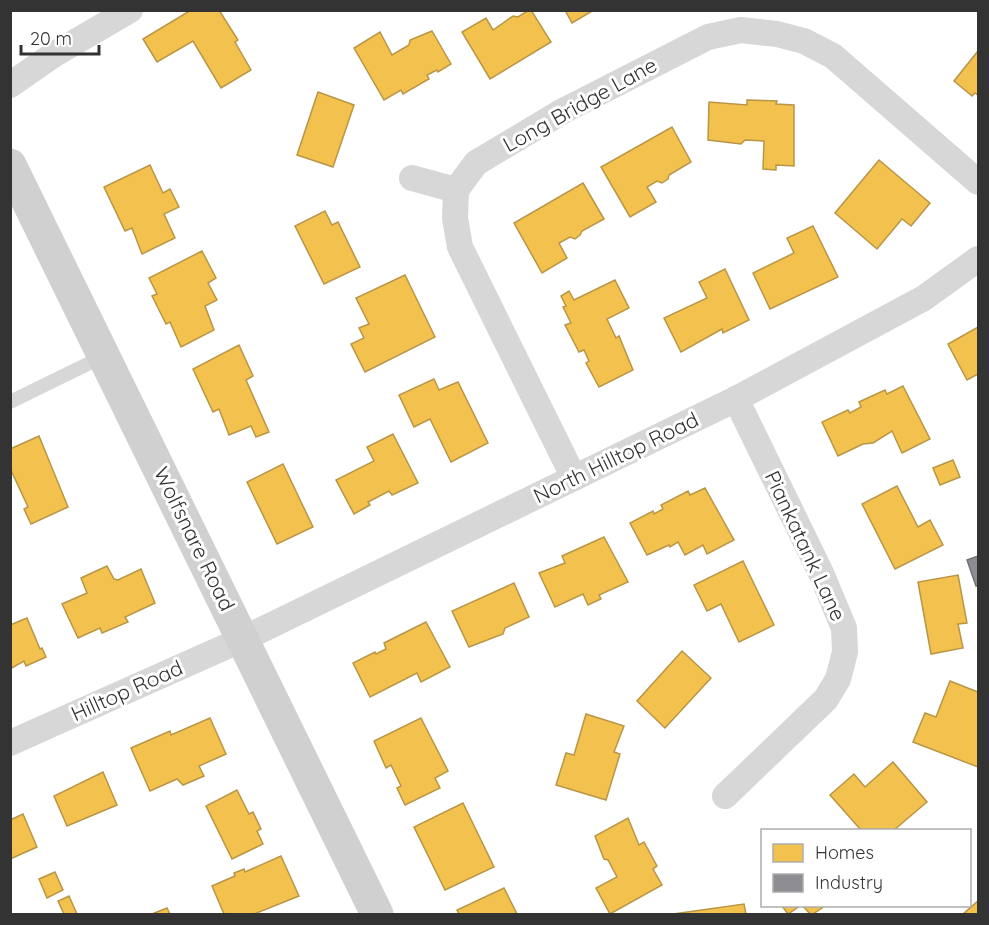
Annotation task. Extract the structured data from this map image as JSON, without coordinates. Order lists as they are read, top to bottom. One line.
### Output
{"streets":{"street":["Long Bridge Lane","North Hilltop Road","Wolfsnare Road","Piankatank Lane","Hilltop Road"]},"crossings":[["North Hilltop Road","Wolfsnare Road"],["North Hilltop Road","Piankatank Lane"],["North Hilltop Road","Hilltop Road"],["Wolfsnare Road","Hilltop Road"]],"legend":["Homes","Industry"],"scale_bar":"20 m"}
